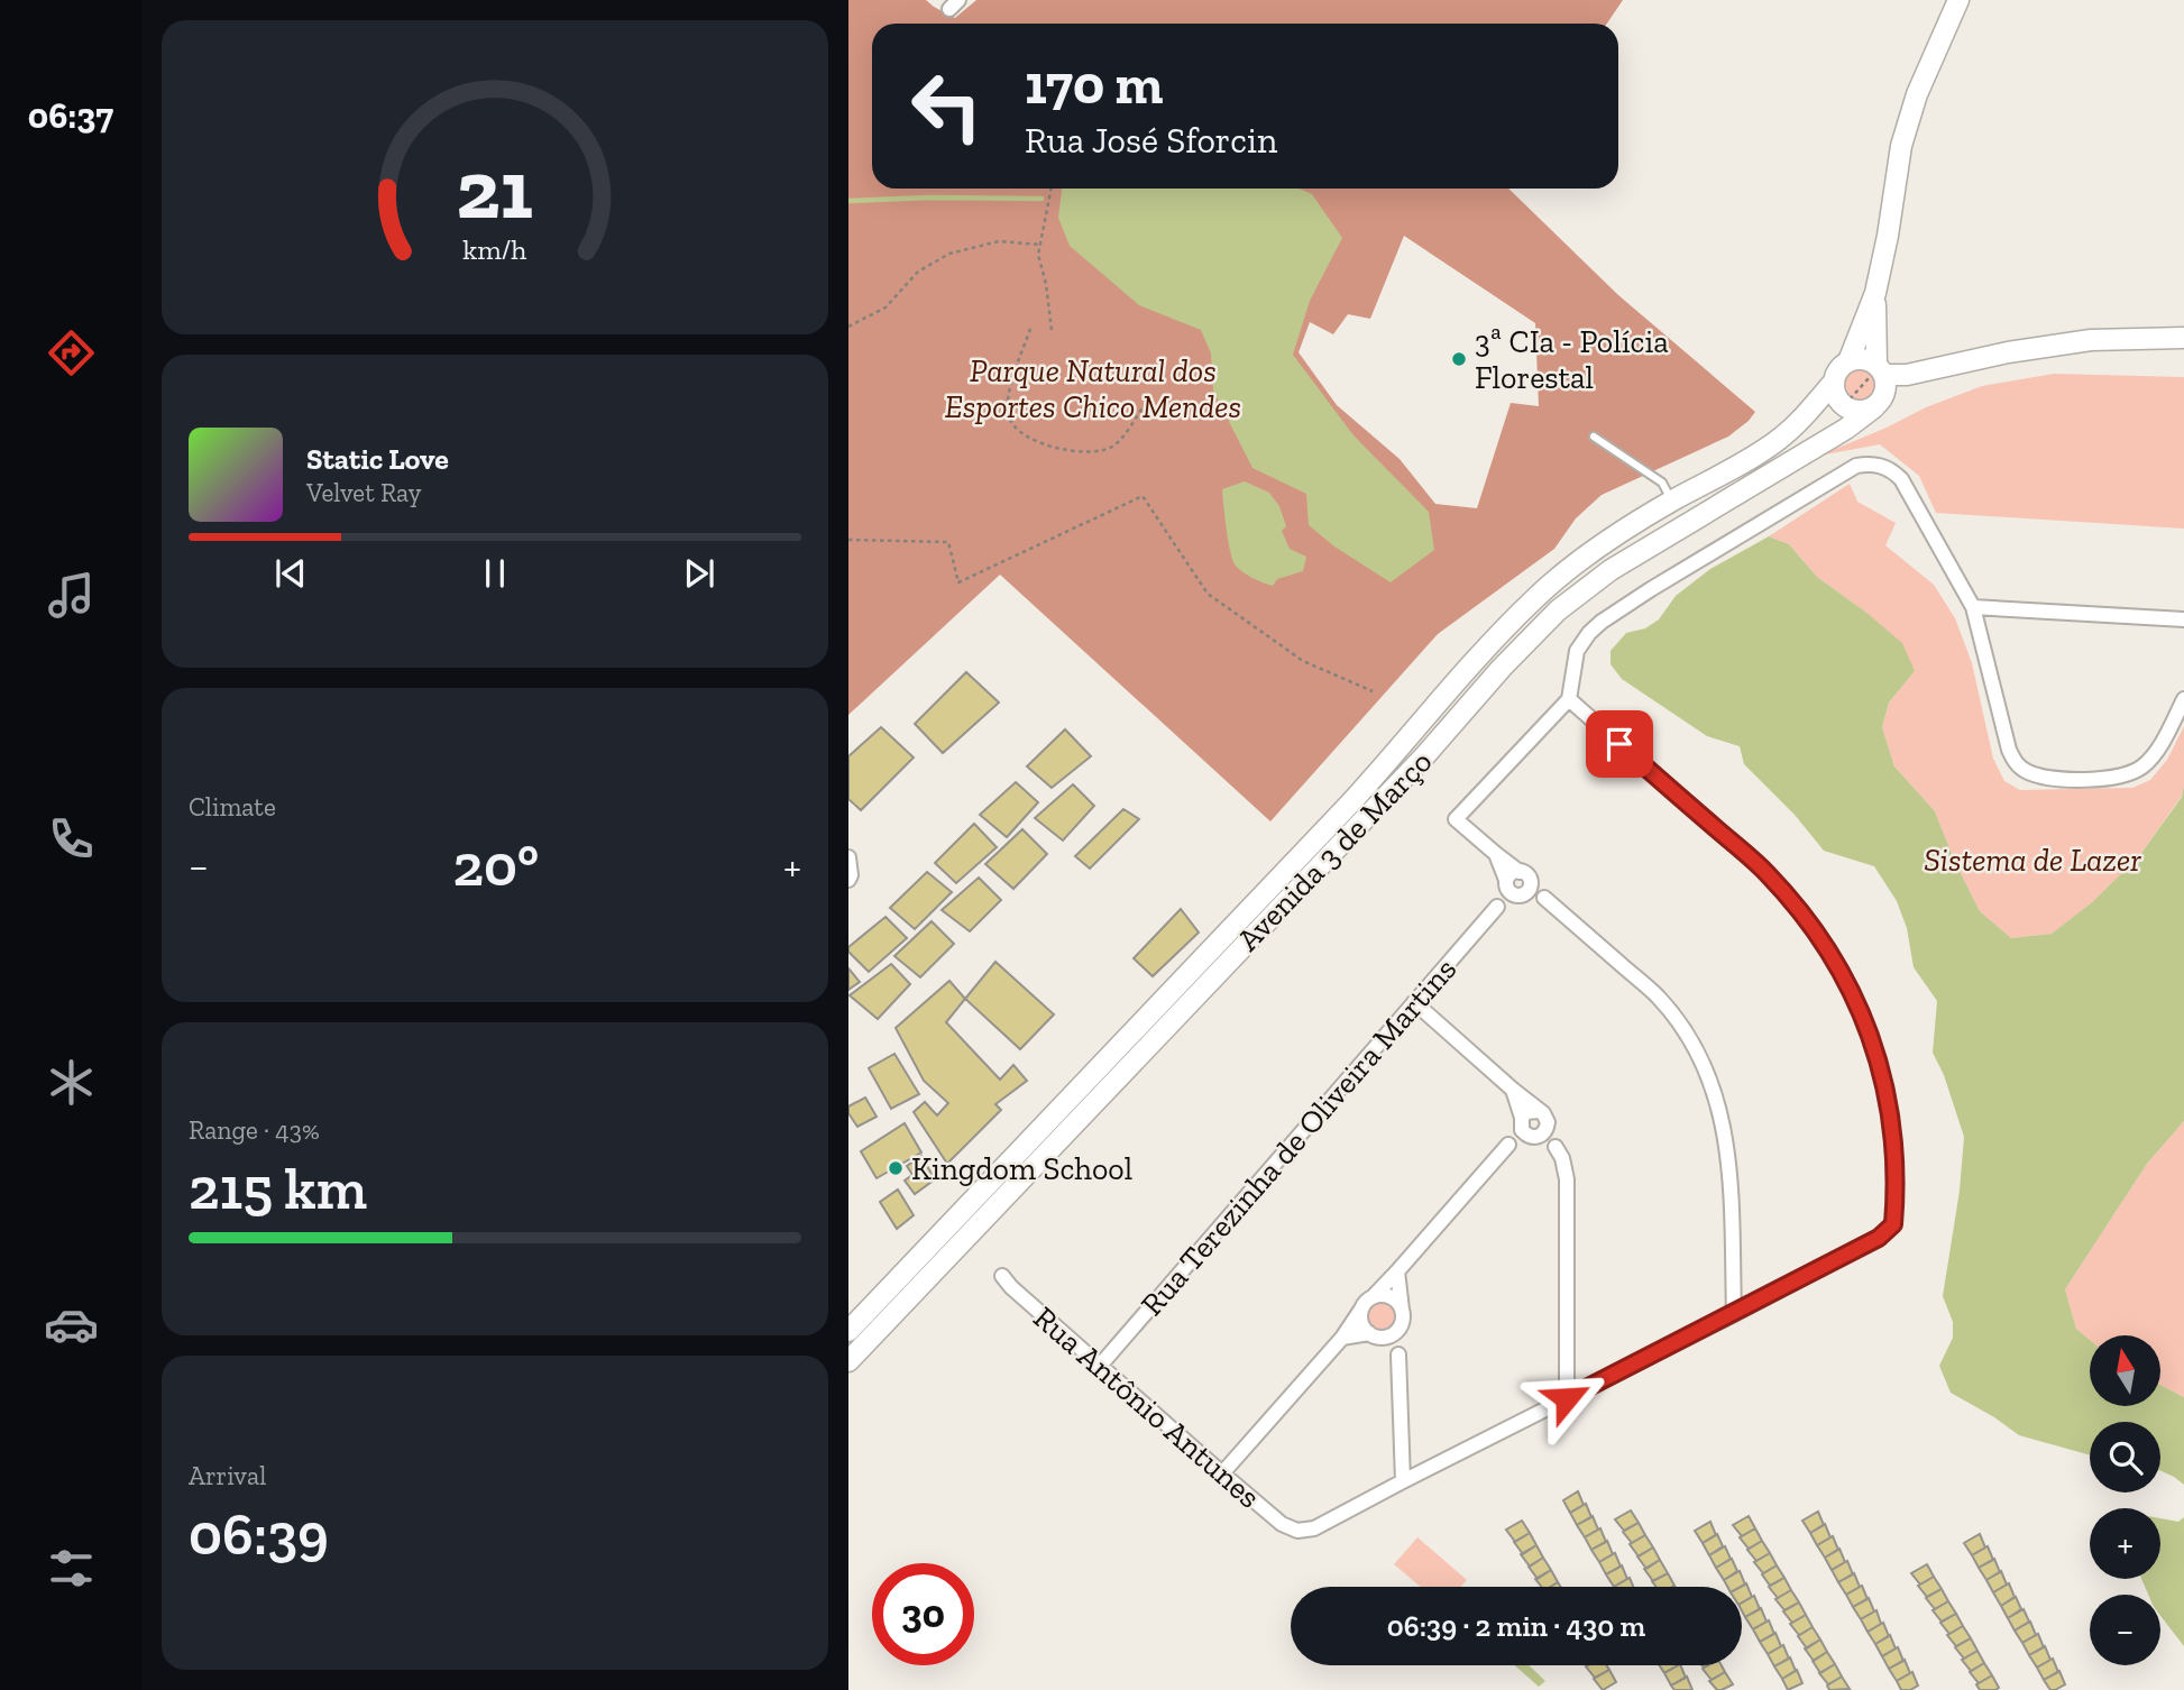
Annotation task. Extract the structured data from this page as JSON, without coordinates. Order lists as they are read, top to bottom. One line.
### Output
{"streets":{"main road":["Avenida 3 de Março"],"street":["Rua Terezinha de Oliveira Martins","Rua Antônio Antunes"]},"crossings":[["Rua Terezinha de Oliveira Martins","Rua Antônio Antunes"]],"parks":["Parque Natural dos Esportes Chico Mendes","Sistema de Lazer"],"places":["3ª CIa - Polícia Florestal","Kingdom School"],"north":"top","page":{"tabs":"06:37","turn":["170 m","Rua José Sforcin"],"song":["Static Love","Velvet Ray"],"tile":["Climate",["Range · 43%","215 km"],["Arrival","06:39"]],"heat":["−","20°","+"],"map_buttons":["+","−"],"limit":"30","trip":"06:39 · 2 min · 430 m","gauge":["21","km/h"]}}
